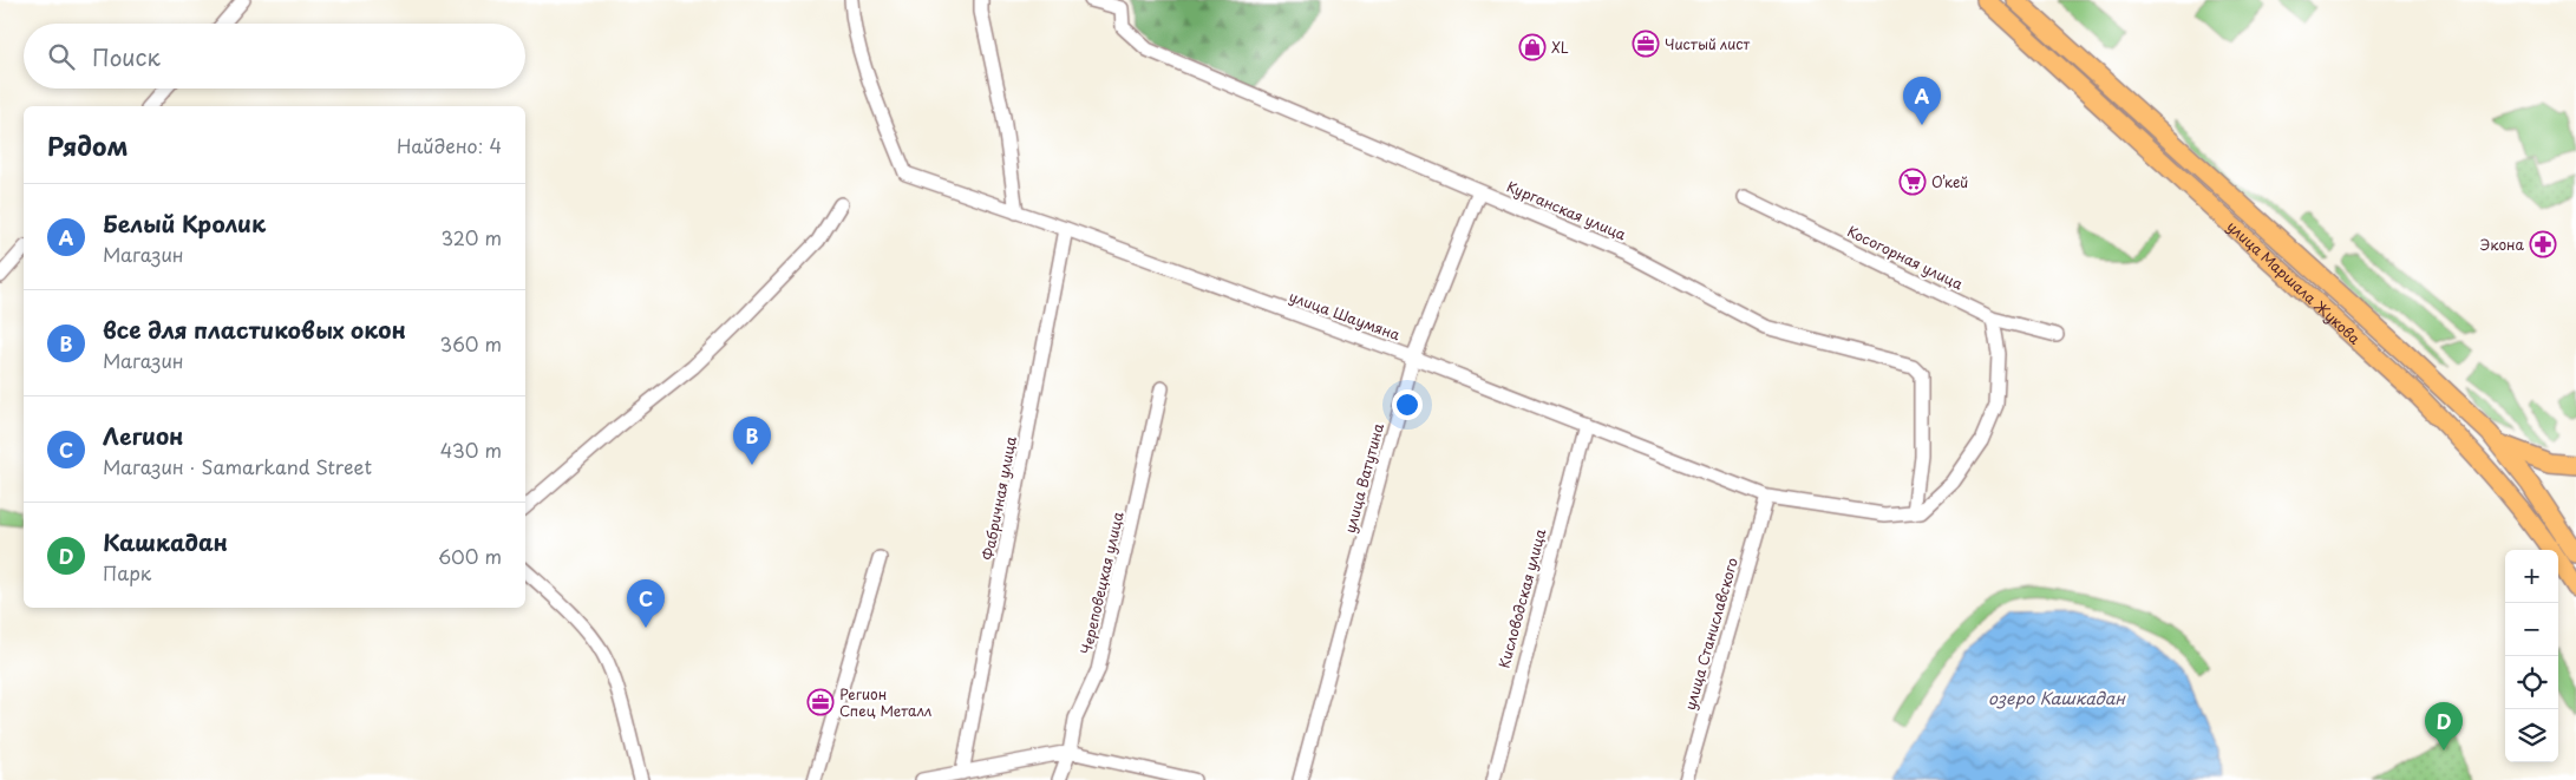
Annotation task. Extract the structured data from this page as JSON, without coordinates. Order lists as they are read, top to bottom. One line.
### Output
{"streets":{"main road":["улица Маршала Жукова"],"street":["Курганская улица","Косогорная улица","улица Шаумяна","улица Ватутина","Фабричная улица","Череповецкая улица","Кисловодская улица","улица Станиславского"]},"crossings":[["Курганская улица","улица Шаумяна"],["Курганская улица","улица Ватутина"],["улица Шаумяна","улица Ватутина"],["улица Шаумяна","Фабричная улица"],["улица Шаумяна","Кисловодская улица"],["улица Шаумяна","улица Станиславского"]],"water":["озеро Кашкадан"],"places":{"office":["Чистый лист","Регион Спец Металл"],"shop":["XL"],"supermarket":["О’кей"],"pharmacy":["Экона"]},"page":{"search":"Поиск","pins":["A","B","C","D"],"heading":["Рядом","Найдено: 4"],"list":[{"mark":"A","name":"Белый Кролик","note":"Магазин","value":"320 m"},{"mark":"B","name":"все для пластиковых окон","note":"Магазин","value":"360 m"},{"mark":"C","name":"Легион","note":"Магазин · Samarkand Street","value":"430 m"},{"mark":"D","name":"Кашкадан","note":"Парк","value":"600 m"}],"map_buttons":["+","−"]}}
